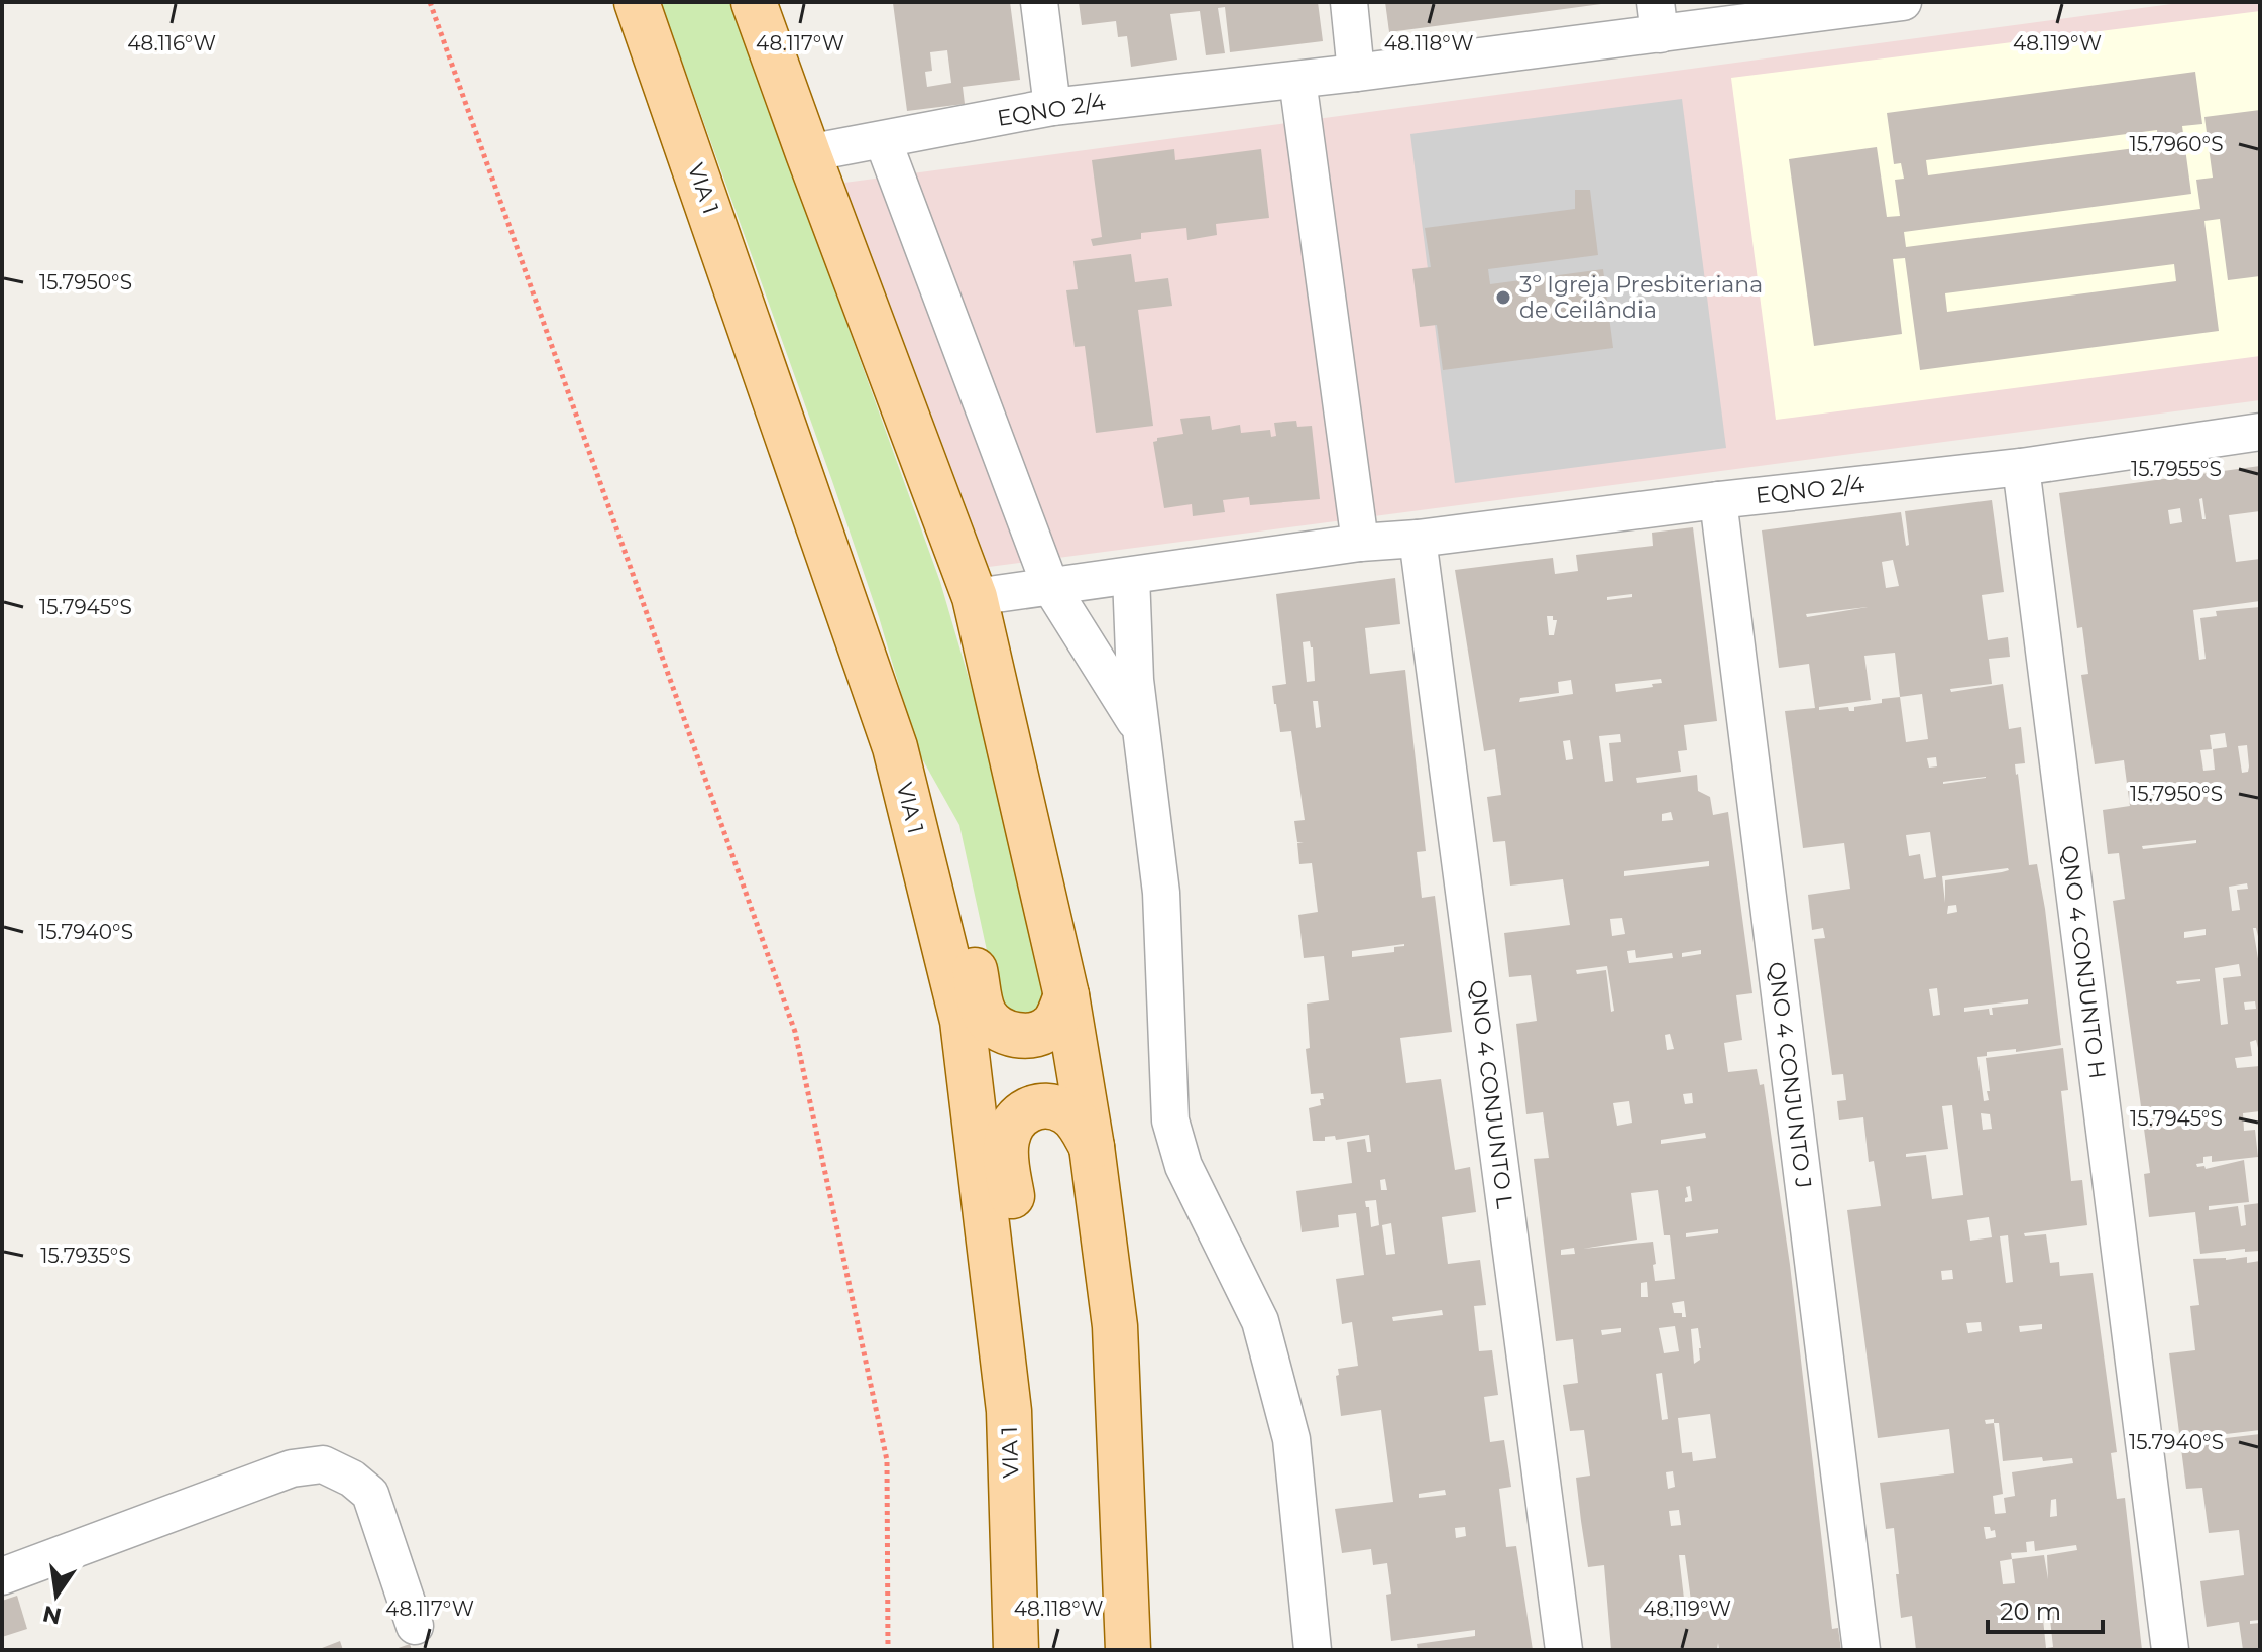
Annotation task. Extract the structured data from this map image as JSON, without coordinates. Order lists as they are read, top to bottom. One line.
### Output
{"streets":{"main road":["VIA 1"],"street":["EQNO 2/4","QNO 4 CONJUNTO H","QNO 4 CONJUNTO J","QNO 4 CONJUNTO L"]},"crossings":[["EQNO 2/4","QNO 4 CONJUNTO H"],["EQNO 2/4","QNO 4 CONJUNTO J"],["EQNO 2/4","QNO 4 CONJUNTO L"]],"places":["3º Igreja Presbiteriana de Ceilândia"],"scale_bar":"20 m","north":"bottom","coordinates":["48.116°W","48.117°W","48.118°W","48.119°W","15.7960°S","15.7950°S","15.7955°S","15.7945°S","15.7940°S","15.7935°S"]}
